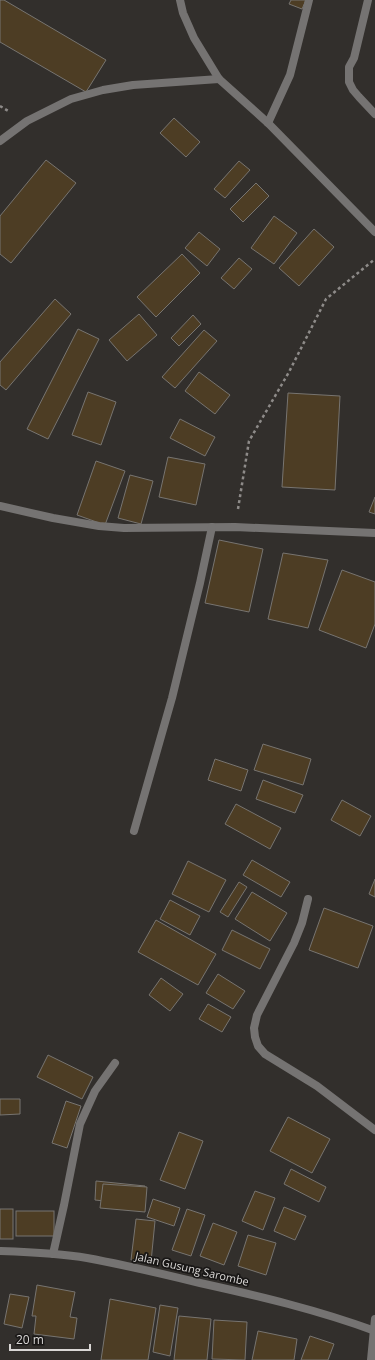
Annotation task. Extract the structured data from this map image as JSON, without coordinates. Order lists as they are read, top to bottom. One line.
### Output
{"streets":{"street":["Jalan Gusung Sarombe"]},"scale_bar":"20 m"}
